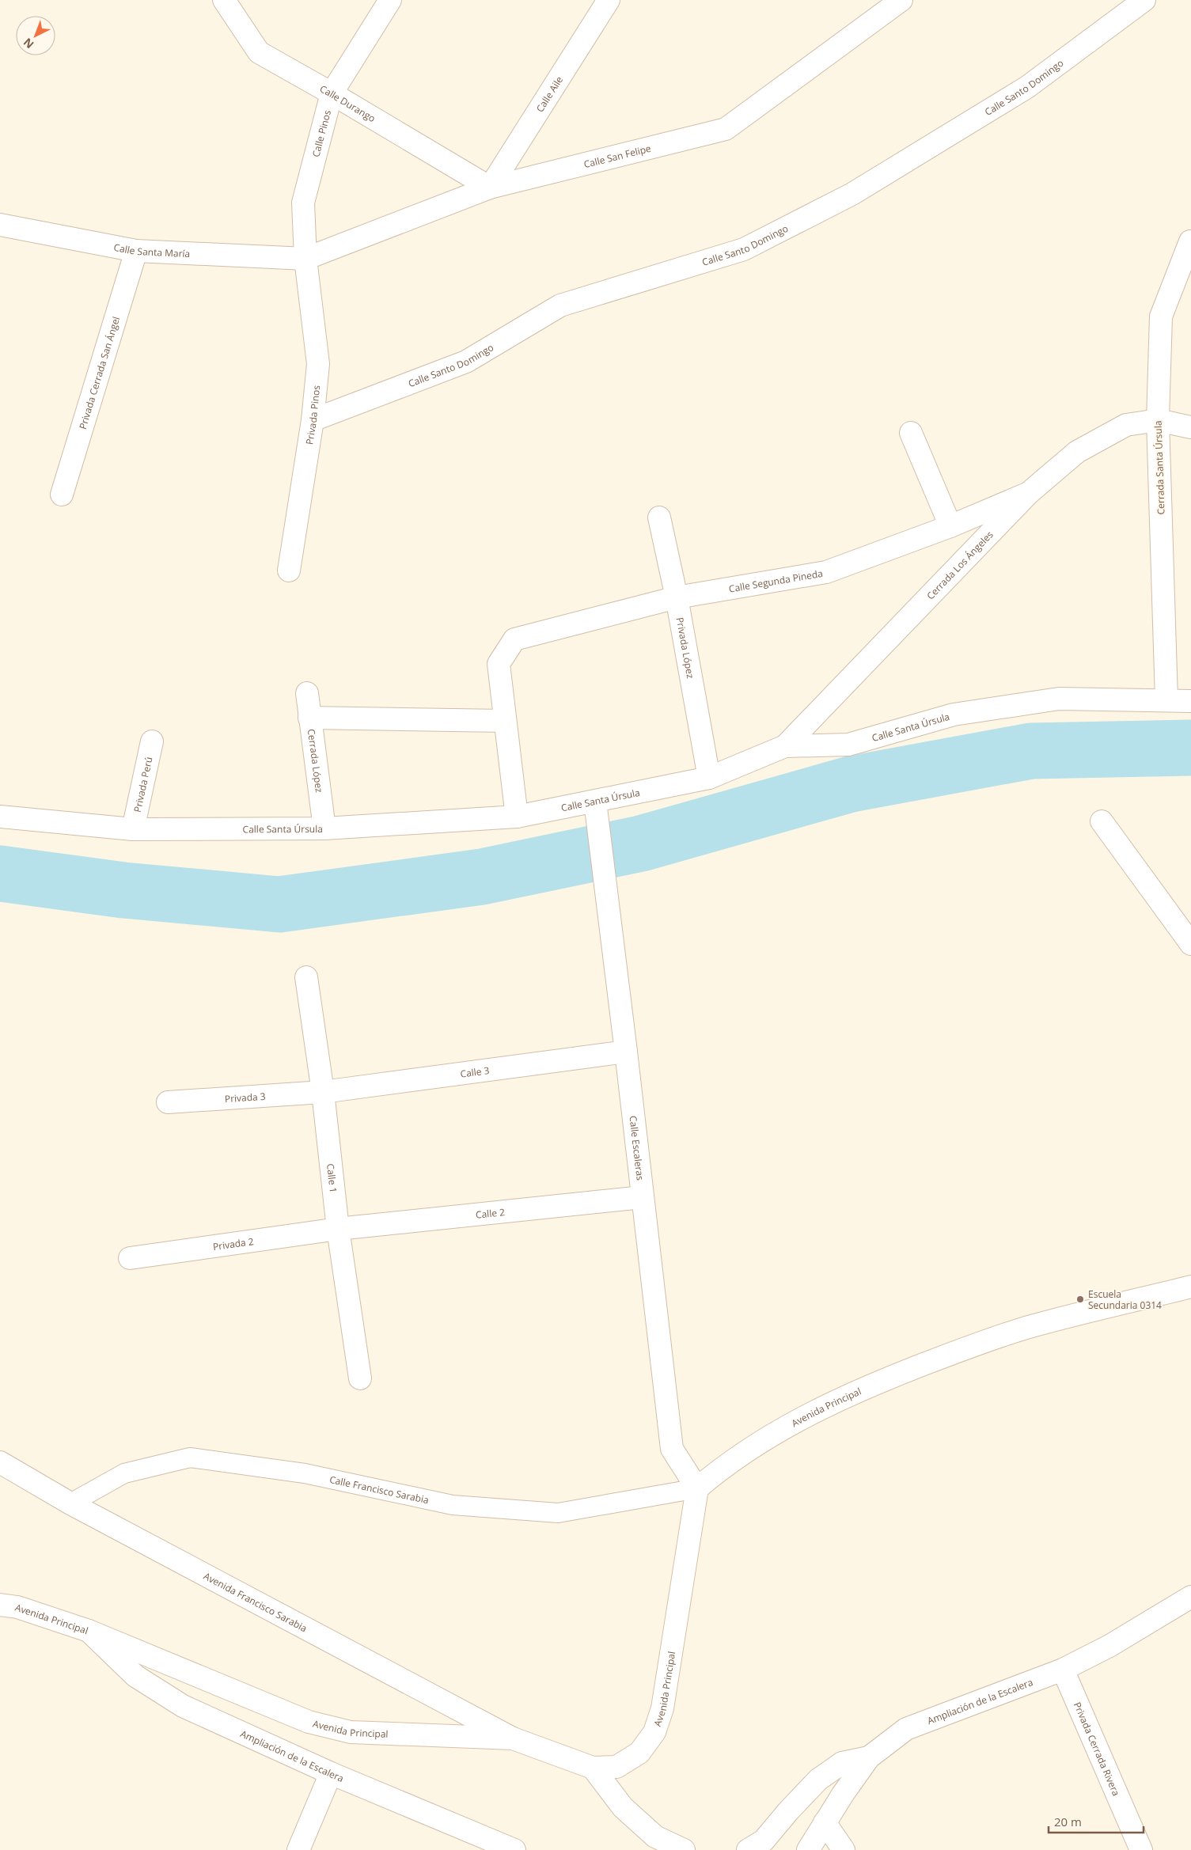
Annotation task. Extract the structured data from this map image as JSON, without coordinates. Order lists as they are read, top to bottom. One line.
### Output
{"streets":{"street":["Calle Santo Domingo","Calle Aile","Calle Durango","Calle Pinos","Calle San Felipe","Calle Santa María","Privada Cerrada San Ángel","Privada Pinos","Cerrada Santa Úrsula","Cerrada Los Ángeles","Calle Segunda Pineda","Privada López","Calle Santa Úrsula","Cerrada López","Privada Perú","Calle 3","Privada 3","Calle Escaleras","Calle 1","Calle 2","Privada 2","Avenida Principal","Avenida Francisco Sarabia","Ampliación de la Escalera","Privada Cerrada Rivera"],"lane":["Calle Francisco Sarabia"]},"crossings":[["Calle Santo Domingo","Privada Pinos"],["Calle Aile","Calle Durango"],["Calle Aile","Calle San Felipe"],["Calle Durango","Calle Pinos"],["Calle Durango","Calle San Felipe"],["Calle Pinos","Calle San Felipe"],["Calle Pinos","Calle Santa María"],["Calle Pinos","Privada Pinos"],["Calle San Felipe","Calle Santa María"],["Calle San Felipe","Privada Pinos"],["Calle Santa María","Privada Cerrada San Ángel"],["Calle Santa María","Privada Pinos"],["Cerrada Santa Úrsula","Cerrada Los Ángeles"],["Cerrada Santa Úrsula","Calle Santa Úrsula"],["Cerrada Los Ángeles","Calle Segunda Pineda"],["Cerrada Los Ángeles","Calle Santa Úrsula"],["Calle Segunda Pineda","Privada López"],["Privada López","Calle Santa Úrsula"],["Calle Santa Úrsula","Cerrada López"],["Calle Santa Úrsula","Privada Perú"],["Calle Santa Úrsula","Calle Escaleras"],["Calle 3","Privada 3"],["Calle 3","Calle Escaleras"],["Calle 3","Calle 1"],["Privada 3","Calle 1"],["Calle Escaleras","Calle 2"],["Calle Escaleras","Avenida Principal"],["Calle Escaleras","Calle Francisco Sarabia"],["Calle 1","Calle 2"],["Calle 1","Privada 2"],["Calle 2","Privada 2"],["Avenida Principal","Calle Francisco Sarabia"],["Avenida Principal","Avenida Francisco Sarabia"],["Avenida Principal","Ampliación de la Escalera"],["Calle Francisco Sarabia","Avenida Francisco Sarabia"],["Ampliación de la Escalera","Privada Cerrada Rivera"]],"places":["Escuela Secundaria 0314"],"scale_bar":"20 m","north":"bottom left"}
